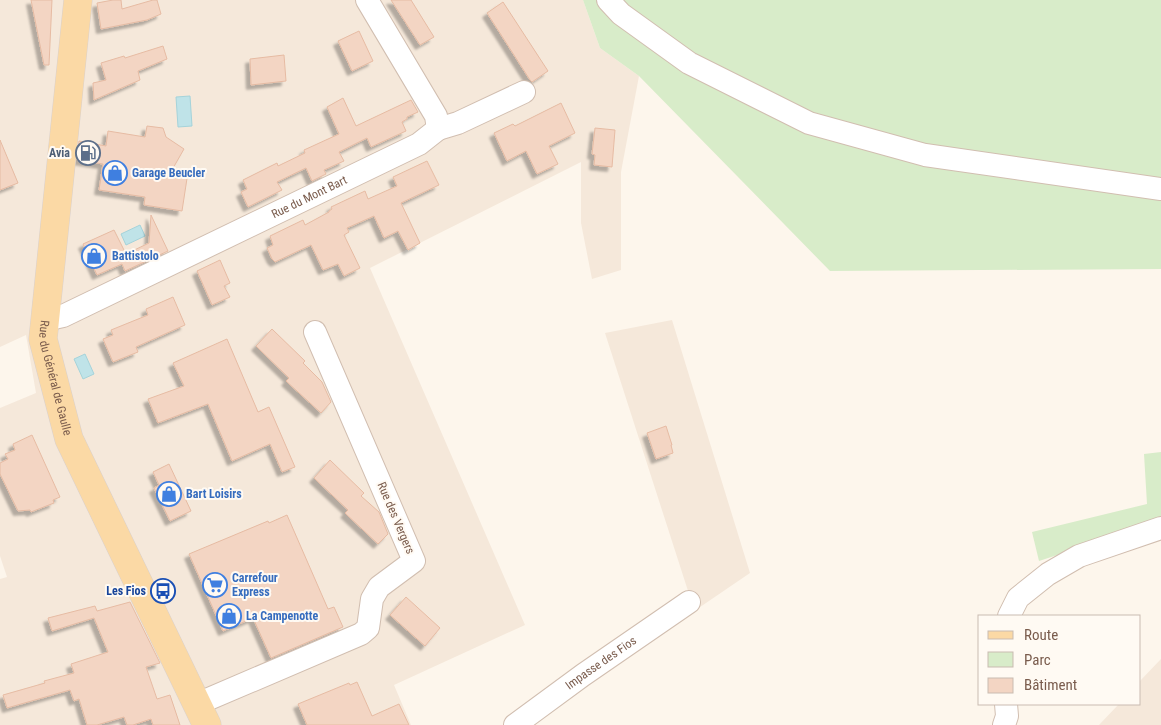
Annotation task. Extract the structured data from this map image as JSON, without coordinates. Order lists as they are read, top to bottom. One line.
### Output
{"streets":{"main road":["Rue du Général de Gaulle"],"street":["Rue du Mont Bart","Rue des Vergers","Impasse des Fios"]},"crossings":[["Rue du Mont Bart","Rue du Général de Gaulle"],["Rue du Général de Gaulle","Rue des Vergers"]],"places":{"fuel station":["Avia"],"shop":["Garage Beucler","Battistolo","Bart Loisirs","La Campenotte"],"supermarket":["Carrefour Express"],"bus stop":["Les Fios"]},"legend":["Route","Parc","Bâtiment"]}
